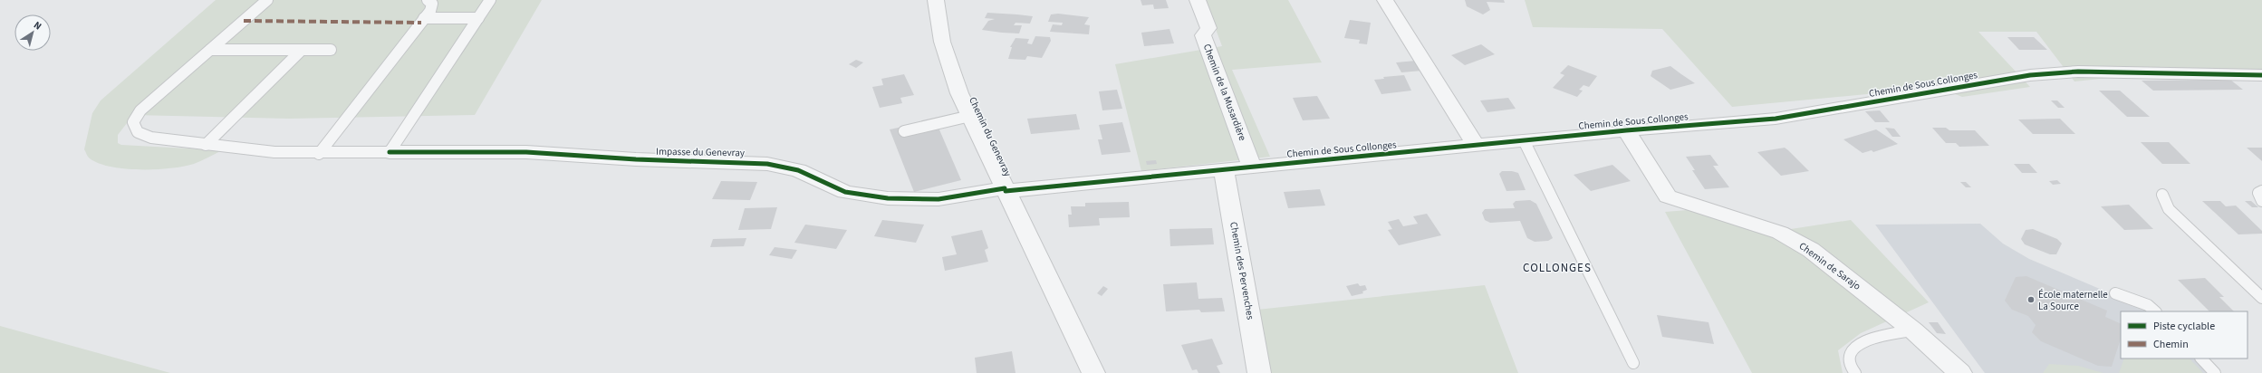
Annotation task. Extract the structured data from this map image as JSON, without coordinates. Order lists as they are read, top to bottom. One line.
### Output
{"streets":{"street":["Chemin de Sous Collonges","Chemin de la Musardière","Chemin du Genevray","Impasse du Genevray","Chemin de Sarajo","Chemin des Pervenches"]},"crossings":[["Chemin de Sous Collonges","Chemin de la Musardière"],["Chemin de Sous Collonges","Chemin du Genevray"],["Chemin de Sous Collonges","Impasse du Genevray"],["Chemin de Sous Collonges","Chemin de Sarajo"],["Chemin de Sous Collonges","Chemin des Pervenches"],["Chemin du Genevray","Impasse du Genevray"]],"districts":["COLLONGES"],"places":["École maternelle La Source"],"legend":["Piste cyclable","Chemin"],"north":"top right"}
